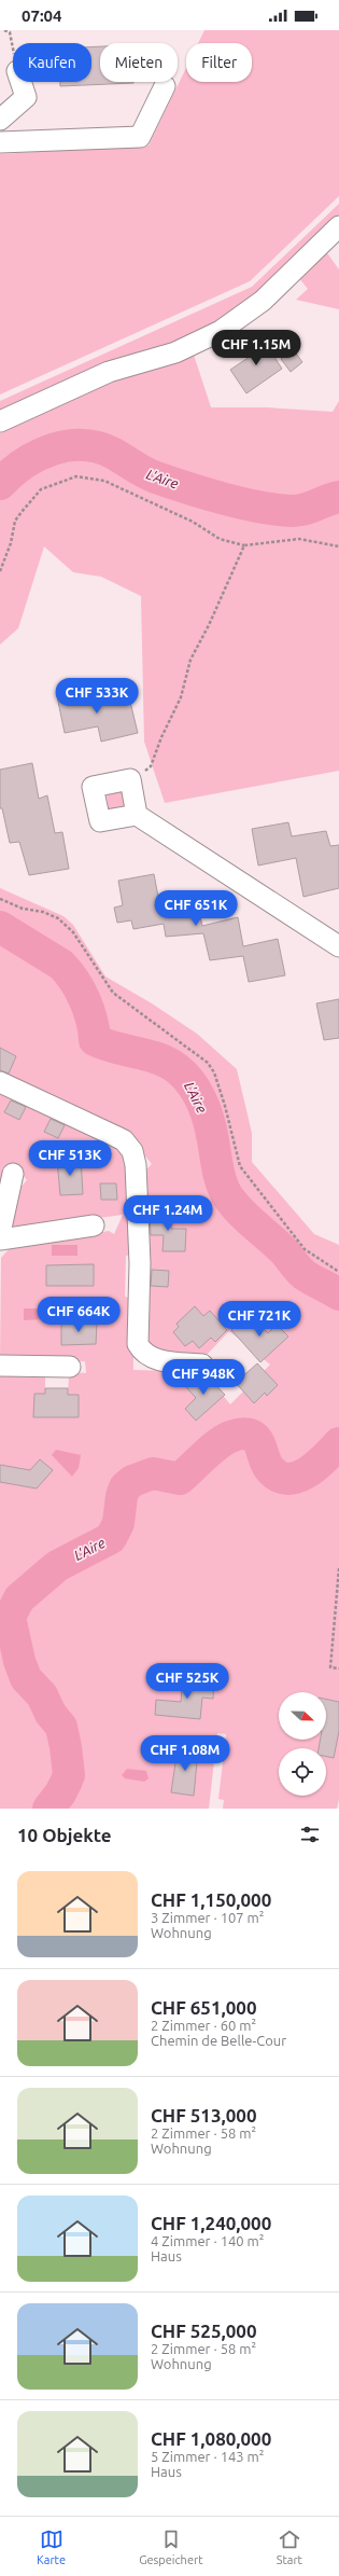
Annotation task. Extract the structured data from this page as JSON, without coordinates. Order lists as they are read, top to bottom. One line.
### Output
{"water":["L'Aire"],"north":"right","page":{"status":"07:04","chip":["Kaufen","Mieten","Filter"],"price":["CHF 1.15M","CHF 533K","CHF 651K","CHF 513K","CHF 1.24M","CHF 664K","CHF 721K","CHF 948K","CHF 525K","CHF 1.08M"],"heading":"10 Objekte","list":[{"name":"CHF 1,150,000","note":"3 Zimmer · 107 m² · Wohnung"},{"name":"CHF 651,000","note":"2 Zimmer · 60 m² · Chemin de Belle-Cour"},{"name":"CHF 513,000","note":"2 Zimmer · 58 m² · Wohnung"},{"name":"CHF 1,240,000","note":"4 Zimmer · 140 m² · Haus"},{"name":"CHF 525,000","note":"2 Zimmer · 58 m² · Wohnung"},{"name":"CHF 1,080,000","note":"5 Zimmer · 143 m² · Haus"}],"tabs":["Karte","Gespeichert","Start"]}}
